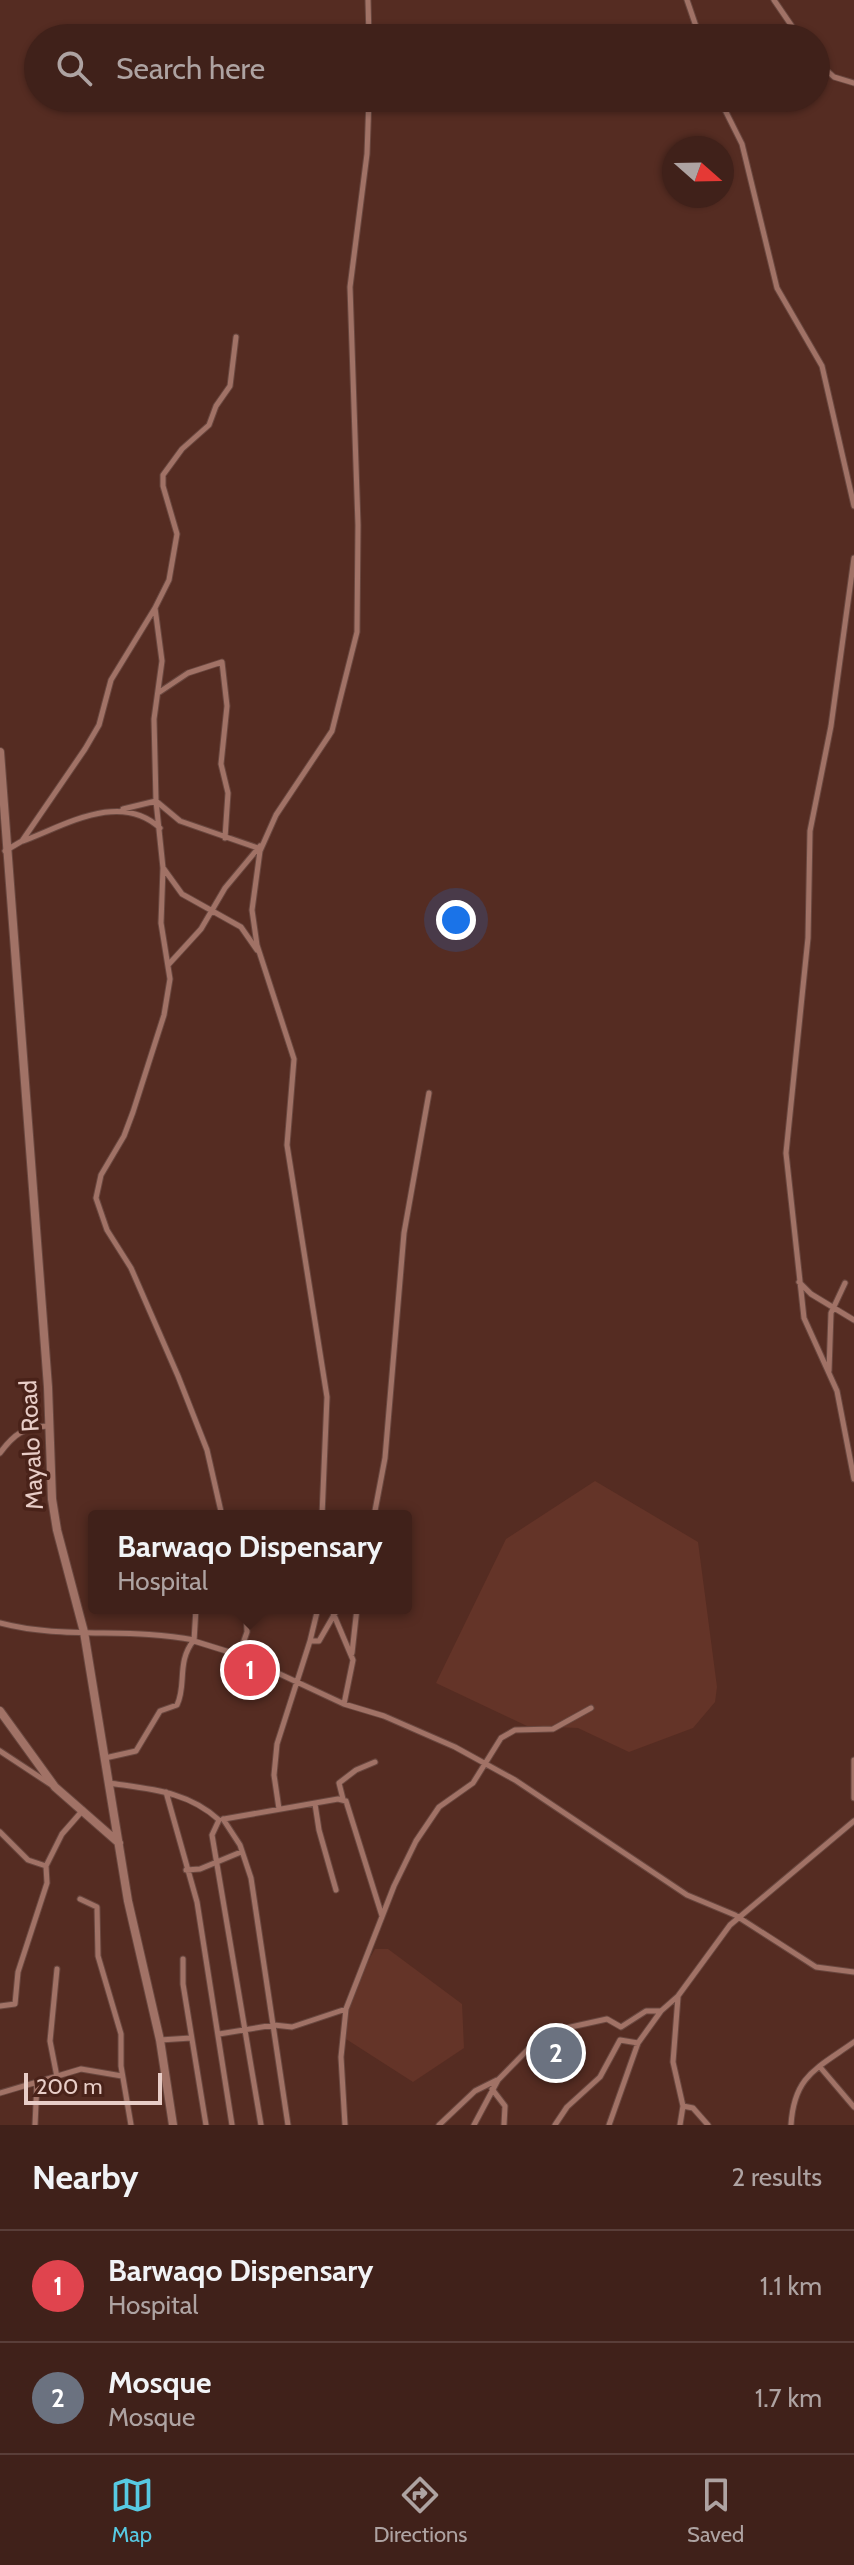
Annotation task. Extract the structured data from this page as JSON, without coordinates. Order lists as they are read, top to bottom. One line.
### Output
{"streets":{"street":["Mayalo Road"]},"scale_bar":"200 m","north":"right","page":{"search":"Search here","popup":["Barwaqo Dispensary","Hospital"],"pins":["1","2"],"scale":"200 m","heading":["Nearby","2 results"],"list":[{"mark":"1","name":"Barwaqo Dispensary","note":"Hospital","value":"1.1 km"},{"mark":"2","name":"Mosque","note":"Mosque","value":"1.7 km"}],"nav":["Map","Directions","Saved"]}}
